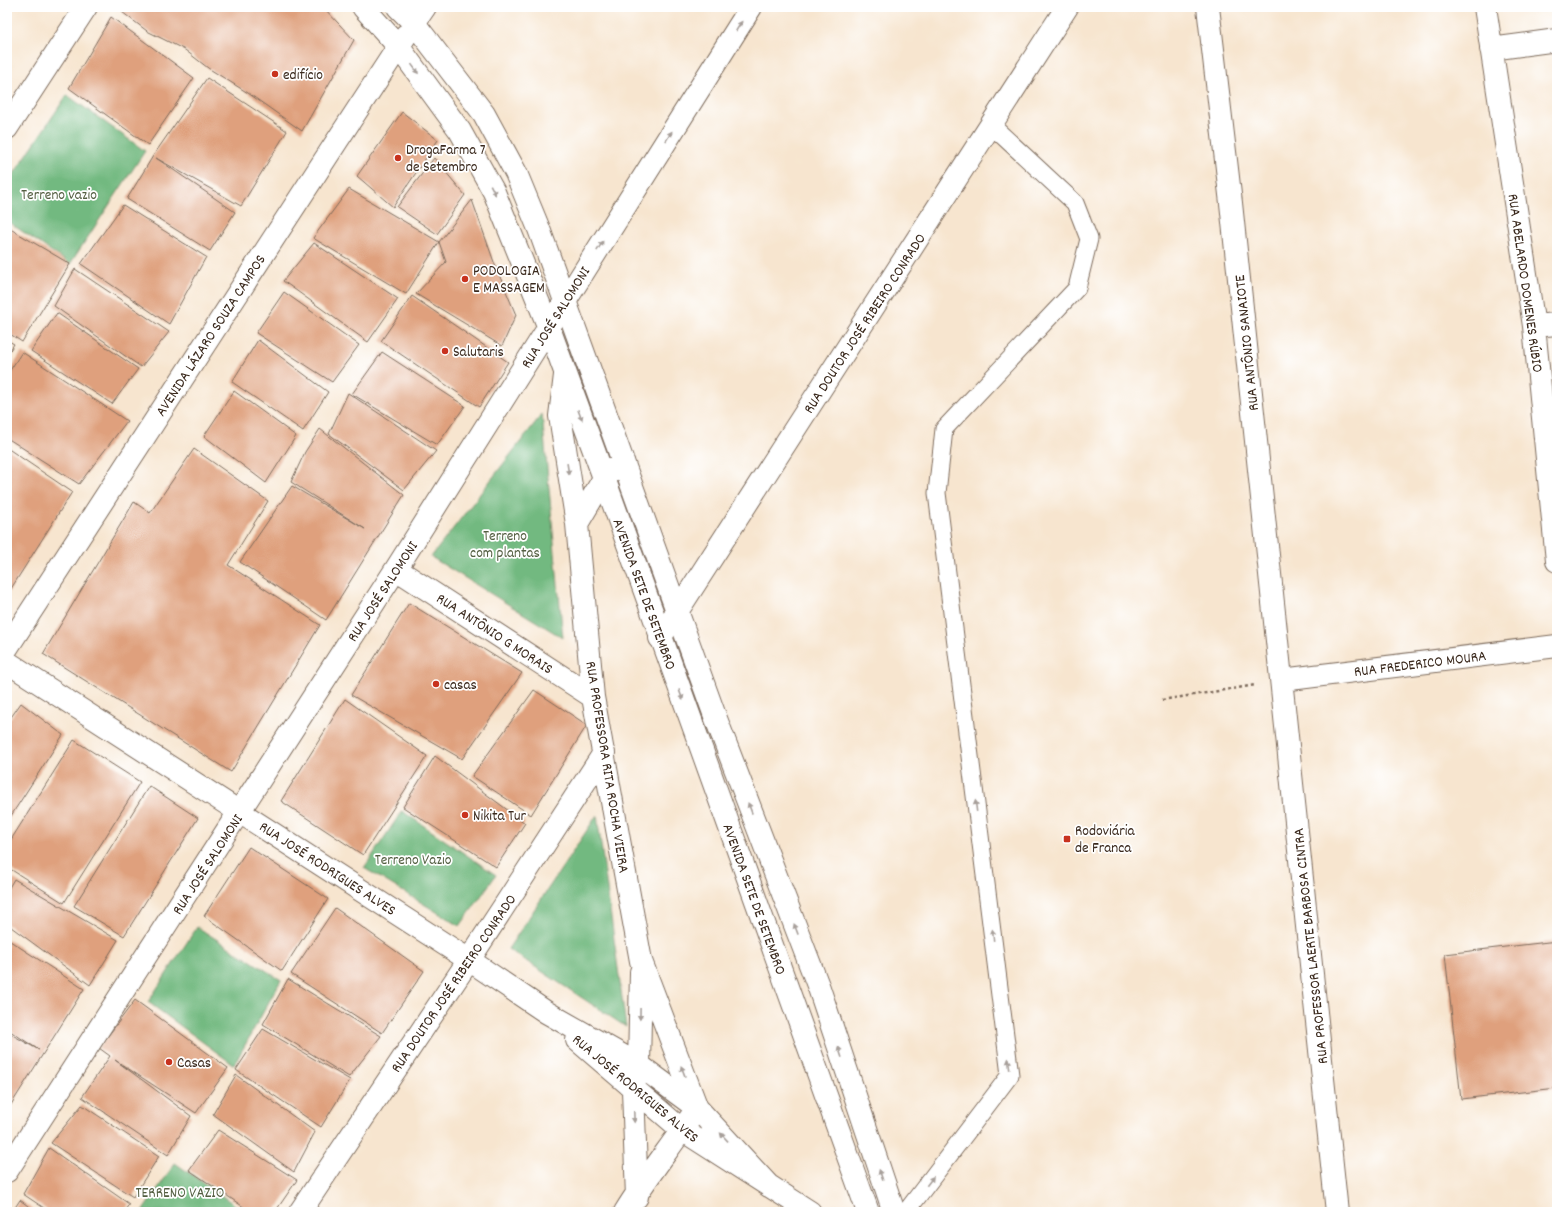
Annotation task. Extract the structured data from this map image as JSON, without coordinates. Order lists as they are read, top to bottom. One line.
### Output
{"streets":{"street":["RUA ABELARDO DOMENES RÚBIO","RUA JOSÉ SALOMONI","RUA DOUTOR JOSÉ RIBEIRO CONRADO","AVENIDA LÁZARO SOUZA CAMPOS","RUA ANTÔNIO SANAIOTE","AVENIDA SETE DE SETEMBRO","RUA ANTÔNIO G MORAIS","RUA FREDERICO MOURA","RUA PROFESSORA RITA ROCHA VIEIRA","RUA JOSÉ RODRIGUES ALVES","RUA PROFESSOR LAERTE BARBOSA CINTRA"]},"crossings":[["RUA JOSÉ SALOMONI","AVENIDA SETE DE SETEMBRO"],["RUA JOSÉ SALOMONI","RUA ANTÔNIO G MORAIS"],["RUA JOSÉ SALOMONI","RUA JOSÉ RODRIGUES ALVES"],["RUA DOUTOR JOSÉ RIBEIRO CONRADO","AVENIDA SETE DE SETEMBRO"],["RUA DOUTOR JOSÉ RIBEIRO CONRADO","RUA PROFESSORA RITA ROCHA VIEIRA"],["RUA DOUTOR JOSÉ RIBEIRO CONRADO","RUA JOSÉ RODRIGUES ALVES"],["AVENIDA LÁZARO SOUZA CAMPOS","AVENIDA SETE DE SETEMBRO"],["RUA ANTÔNIO SANAIOTE","RUA FREDERICO MOURA"],["RUA ANTÔNIO SANAIOTE","RUA PROFESSOR LAERTE BARBOSA CINTRA"],["AVENIDA SETE DE SETEMBRO","RUA PROFESSORA RITA ROCHA VIEIRA"],["RUA ANTÔNIO G MORAIS","RUA PROFESSORA RITA ROCHA VIEIRA"],["RUA FREDERICO MOURA","RUA PROFESSOR LAERTE BARBOSA CINTRA"],["RUA PROFESSORA RITA ROCHA VIEIRA","RUA JOSÉ RODRIGUES ALVES"]],"parks":["Terreno vazio","Terreno com plantas","Terreno Vazio","TERRENO VAZIO"],"places":{"other":["edifício","DrogaFarma 7 de Setembro","PODOLOGIA E MASSAGEM","Salutaris","casas","Nikita Tur","Casas"],"transit":["Rodoviária de Franca"]}}
